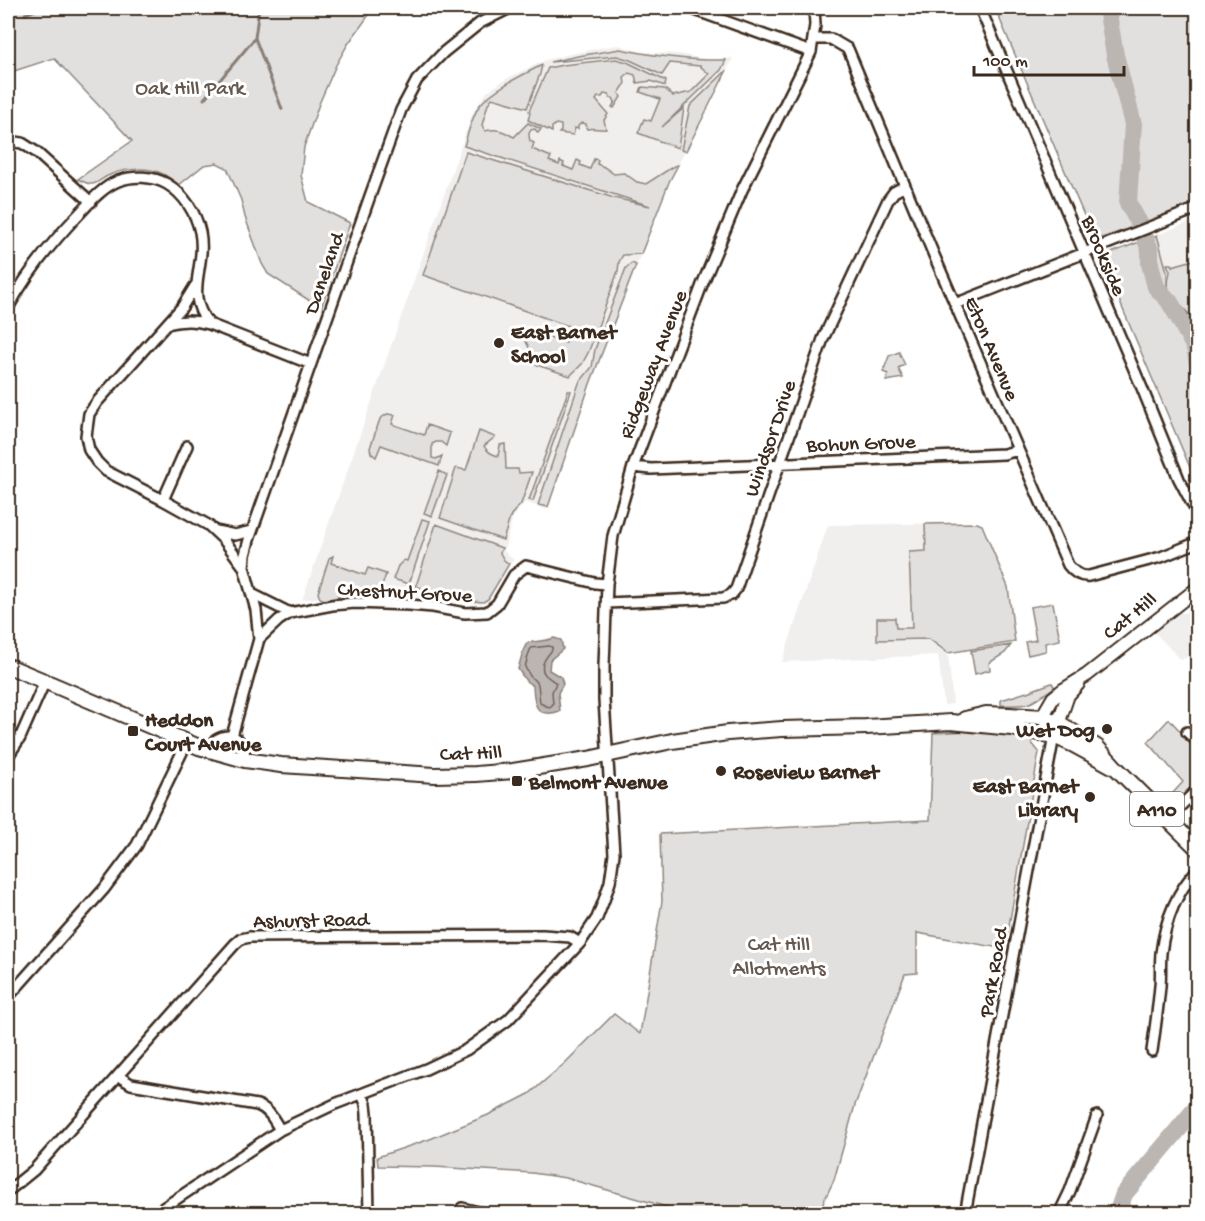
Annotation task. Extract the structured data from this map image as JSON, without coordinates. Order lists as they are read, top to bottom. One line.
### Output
{"streets":{"main road":["Cat Hill","A110"],"street":["Brookside","Daneland","Eton Avenue","Ridgeway Avenue","Windsor Drive","Bohun Grove","Chestnut Grove","Ashurst Road","Park Road"]},"crossings":[["Daneland","Chestnut Grove"],["Eton Avenue","Ridgeway Avenue"],["Eton Avenue","Windsor Drive"],["Eton Avenue","Bohun Grove"],["Ridgeway Avenue","Windsor Drive"],["Ridgeway Avenue","Bohun Grove"],["Ridgeway Avenue","Chestnut Grove"],["Ridgeway Avenue","Cat Hill"],["Windsor Drive","Bohun Grove"],["Cat Hill","A110"],["Cat Hill","Park Road"],["A110","Park Road"]],"parks":["Oak Hill Park","Cat Hill Allotments"],"places":{"other":["East Barnet School","Wet Dog","Roseview Barnet","East Barnet Library"],"transit":["Heddon Court Avenue","Belmont Avenue"]},"scale_bar":"100 m"}
